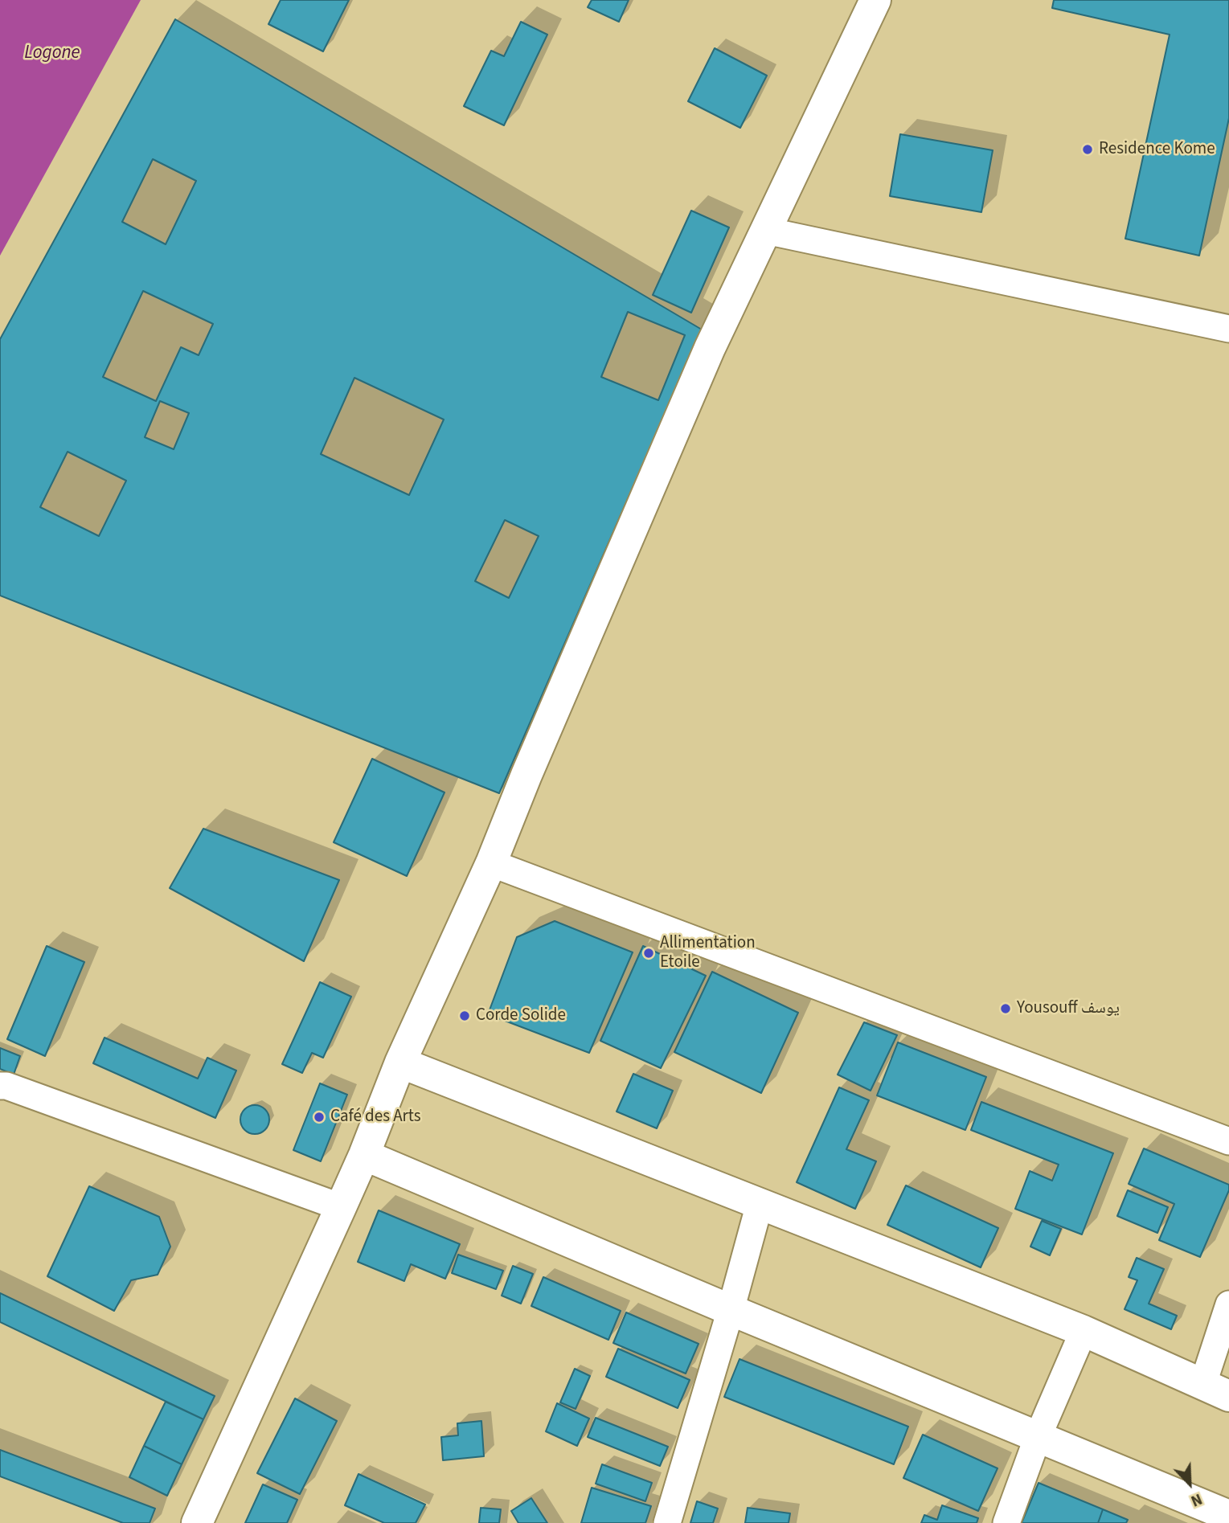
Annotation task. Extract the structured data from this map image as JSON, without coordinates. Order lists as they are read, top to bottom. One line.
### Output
{"water":["Logone"],"places":["Residence Kome","Allimentation Etoile","Yousouff يوسف","Corde Solide","Café des Arts"],"north":"bottom right"}
